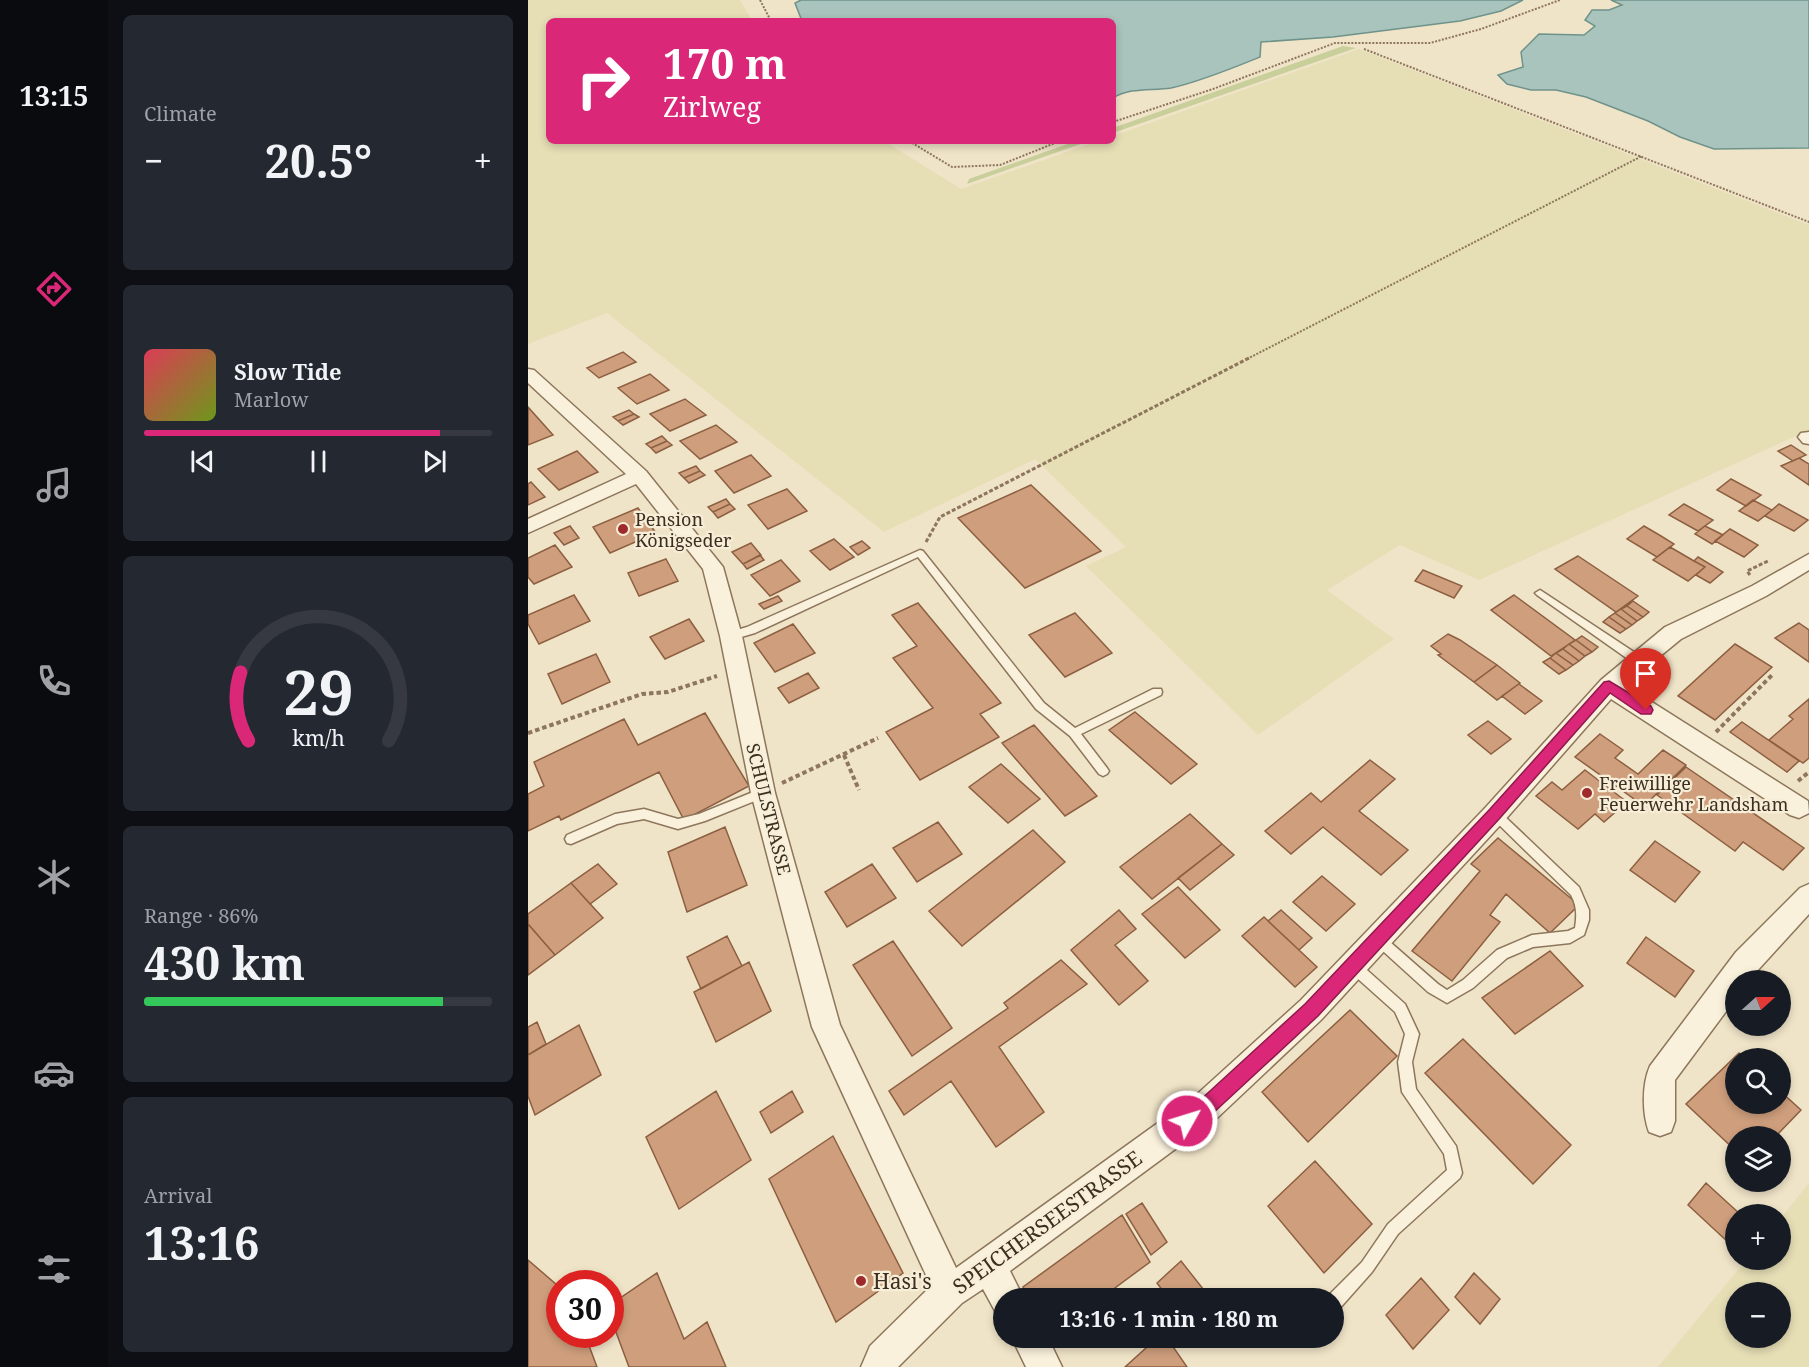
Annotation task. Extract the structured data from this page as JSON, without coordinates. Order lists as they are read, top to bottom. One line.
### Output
{"streets":{"street":["SCHULSTRASSE","SPEICHERSEESTRASSE"]},"crossings":[["SCHULSTRASSE","SPEICHERSEESTRASSE"]],"places":["Pension Königseder","Freiwillige Feuerwehr Landsham","Hasi's"],"north":"right","page":{"tabs":"13:15","tile":["Climate",["Range · 86%","430 km"],["Arrival","13:16"]],"turn":["170 m","Zirlweg"],"heat":["−","20.5°","+"],"song":["Slow Tide","Marlow"],"map_buttons":["+","−"],"limit":"30","trip":"13:16 · 1 min · 180 m","gauge":["29","km/h"]}}
